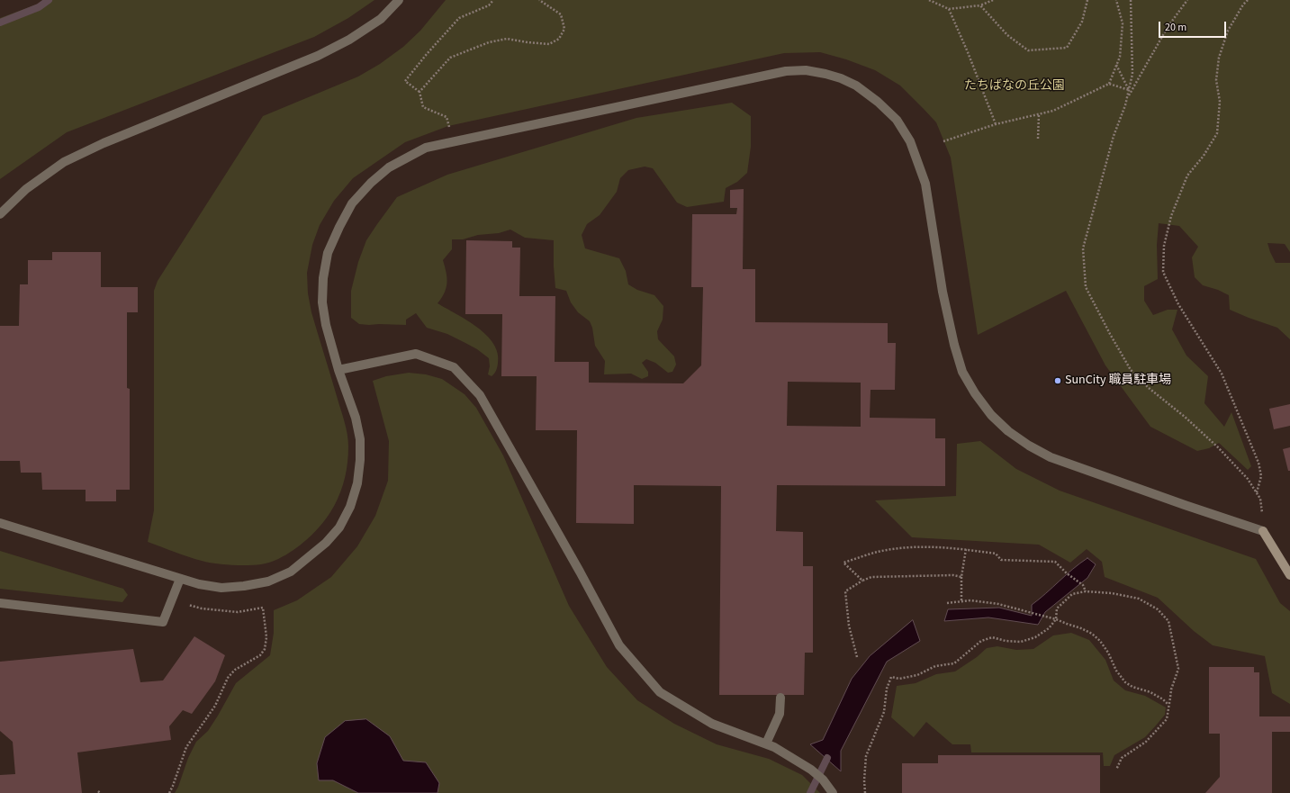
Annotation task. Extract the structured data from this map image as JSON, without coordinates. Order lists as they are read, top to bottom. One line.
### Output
{"parks":["たちばなの丘公園"],"places":["SunCity 職員駐車場"],"scale_bar":"20 m"}
